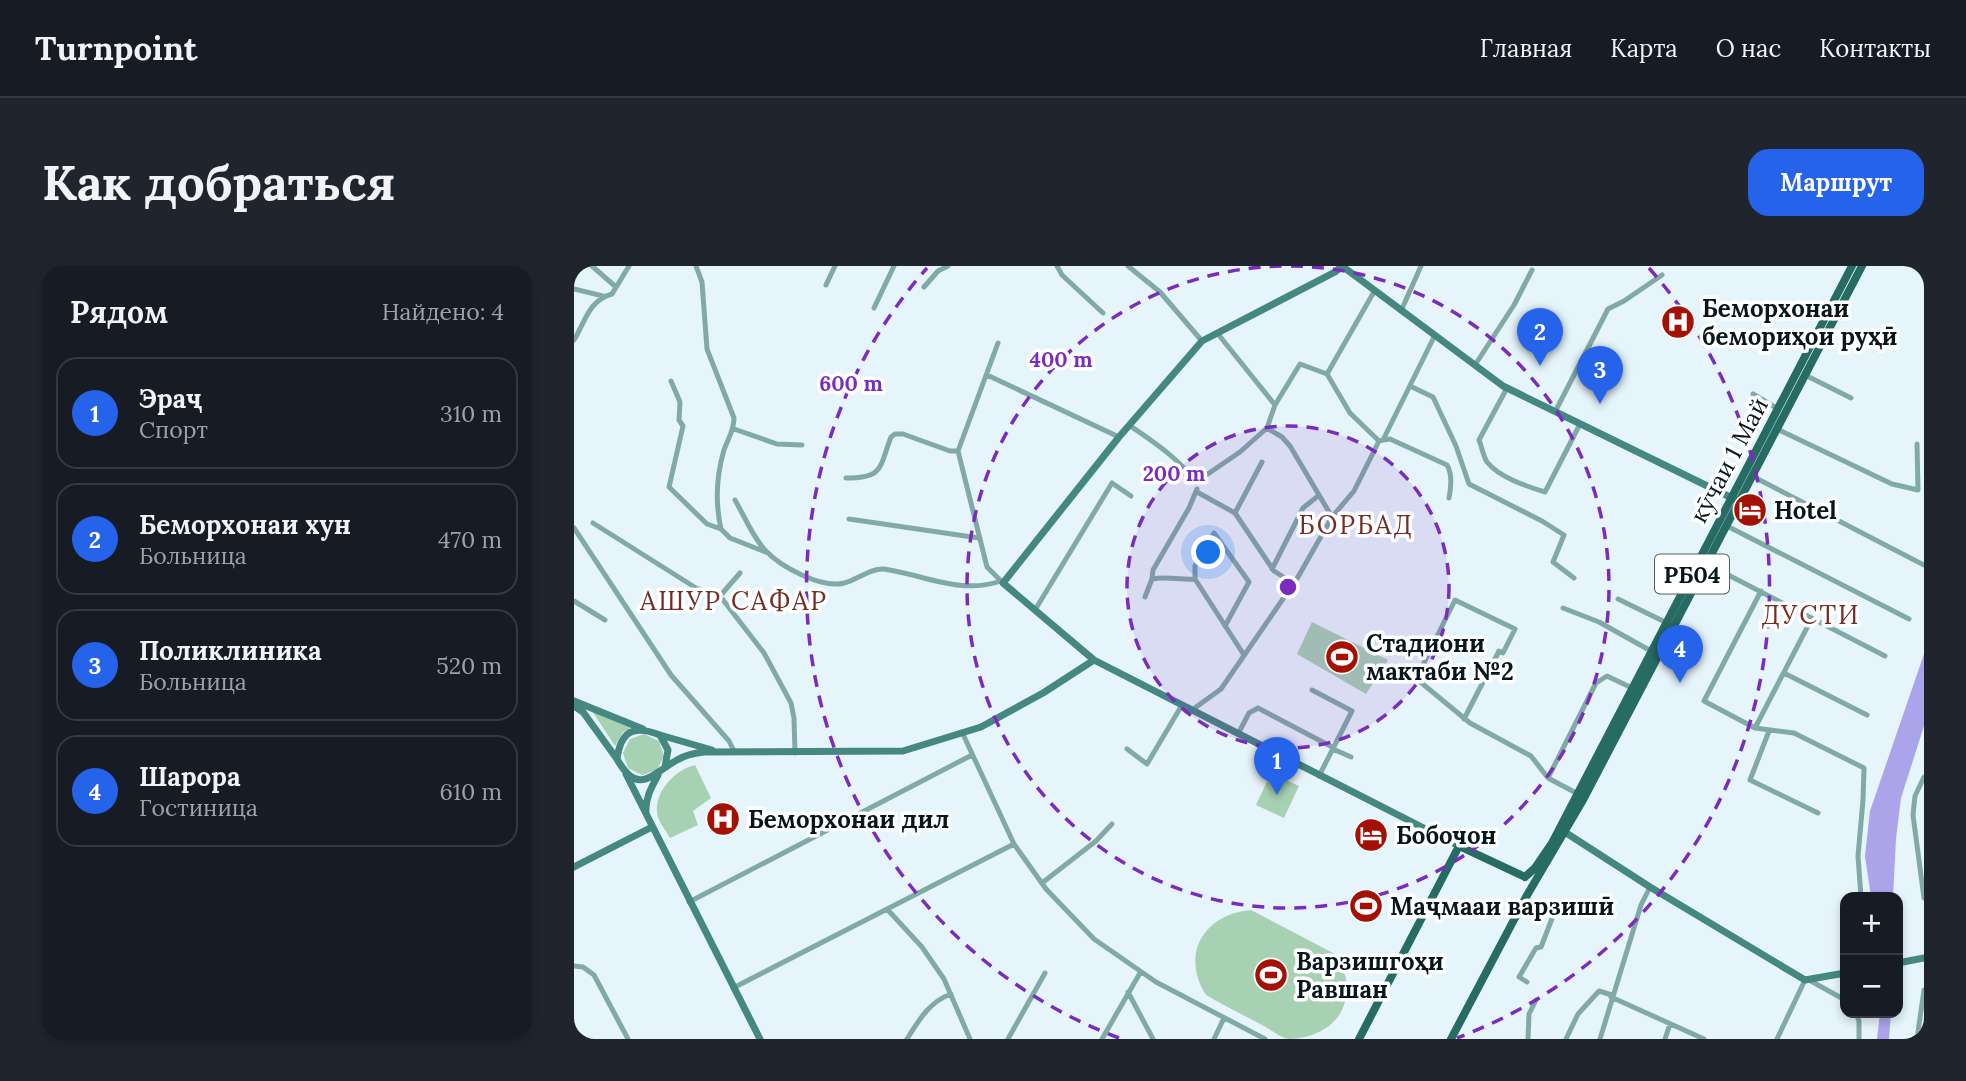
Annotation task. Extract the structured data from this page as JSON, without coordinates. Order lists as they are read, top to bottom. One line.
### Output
{"streets":{"main road":["кӯчаи 1 Май","РБ04"]},"districts":["БОРБАД","АШУР САФАР","ДУСТИ"],"places":{"hospital":["Беморхонаи бемориҳои руҳӣ","Беморхонаи дил"],"hotel":["Hotel","Бобочон"],"sports":["Стадиони мактаби №2","Маҷмааи варзишӣ","Варзишгоҳи Равшан"]},"page":{"header":"Turnpoint","nav":["Главная","Карта","О нас","Контакты"],"buttons":"Маршрут","title":"Как добраться","heading":["Рядом","Найдено: 4"],"pins":["2","3","4","1"],"list":[{"mark":"1","name":"Эраҷ","note":"Спорт","value":"310 m"},{"mark":"2","name":"Беморхонаи хун","note":"Больница","value":"470 m"},{"mark":"3","name":"Поликлиника","note":"Больница","value":"520 m"},{"mark":"4","name":"Шарора","note":"Гостиница","value":"610 m"}],"map_buttons":["+","−"]},"rings":["400 m","600 m","200 m"]}
